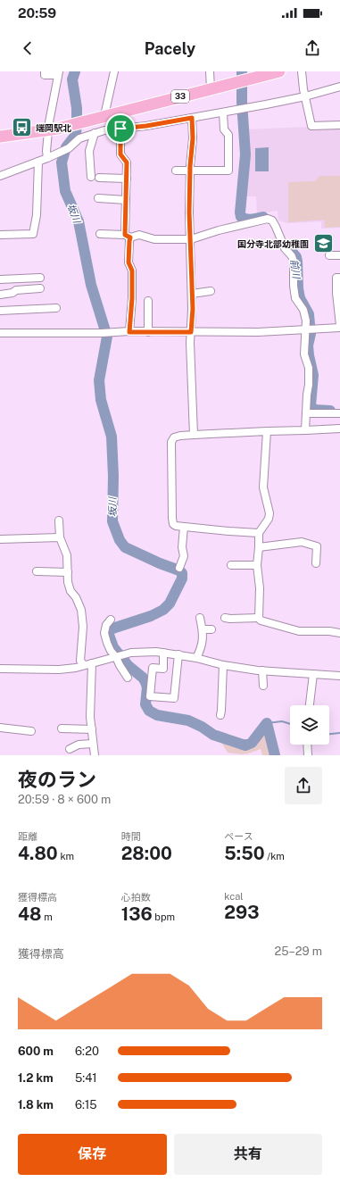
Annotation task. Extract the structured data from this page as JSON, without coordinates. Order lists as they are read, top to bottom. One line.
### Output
{"streets":{"main road":["33"]},"water":["坂川","前川"],"places":{"bus stop":["端岡駅北"],"school or university":["国分寺北部幼稚園"]},"page":{"status":"20:59","header":"Pacely","heading":["夜のラン","20:59 · 8 × 600 m"],"stats":[["距離","4.80 km"],["時間","28:00"],["ペース","5:50 /km"],["獲得標高","48 m"],["心拍数","136 bpm"],["kcal","293"]],"chart":["獲得標高","25–29 m"],"list":[{"name":"600 m","note":"6:20"},{"name":"1.2 km","note":"5:41"},{"name":"1.8 km","note":"6:15"}],"buttons":["保存","共有"]}}
